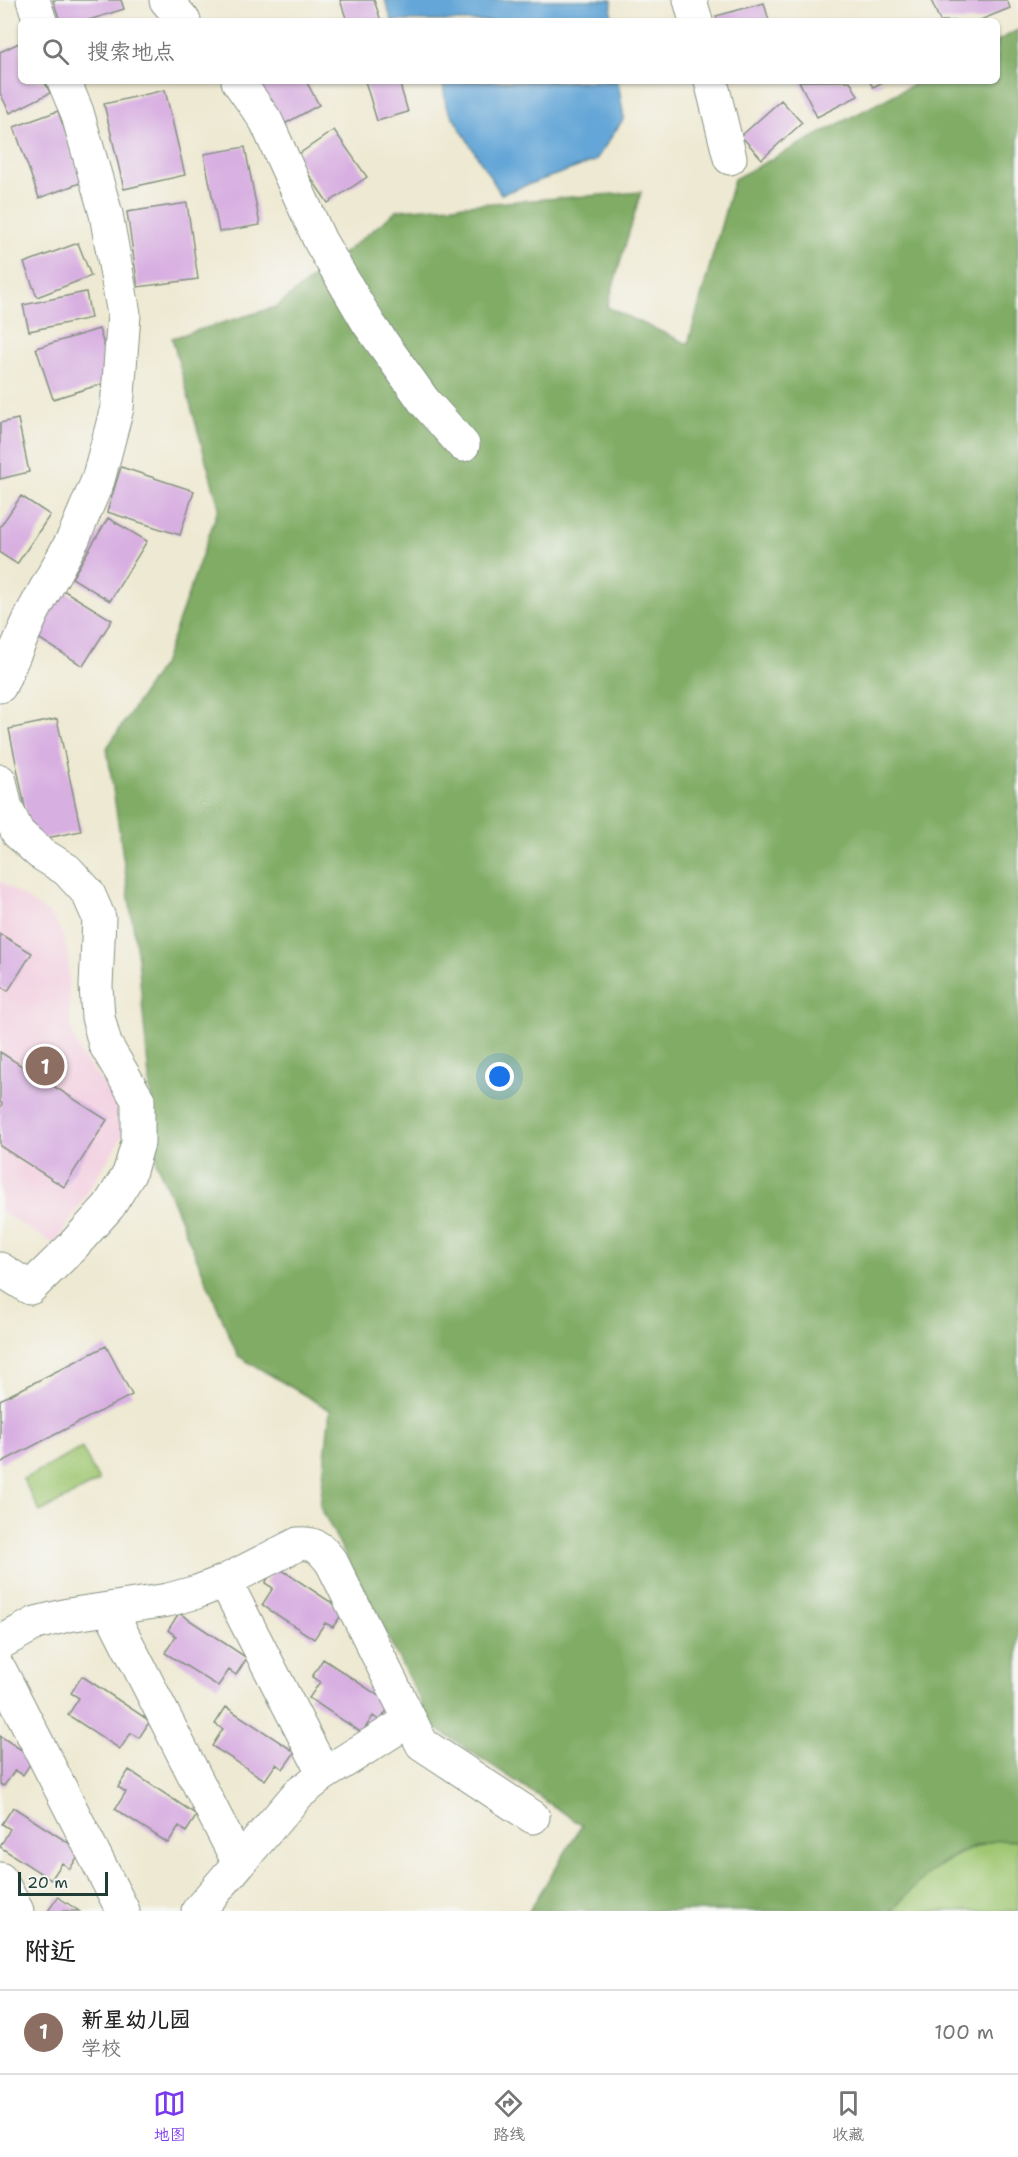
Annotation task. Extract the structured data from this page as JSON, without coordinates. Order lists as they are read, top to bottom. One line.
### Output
{"scale_bar":"20 m","page":{"search":"搜索地点","pins":"1","scale":"20 m","heading":"附近","list":[{"mark":"1","name":"新星幼儿园","note":"学校","value":"100 m"}],"nav":["地图","路线","收藏"]}}
